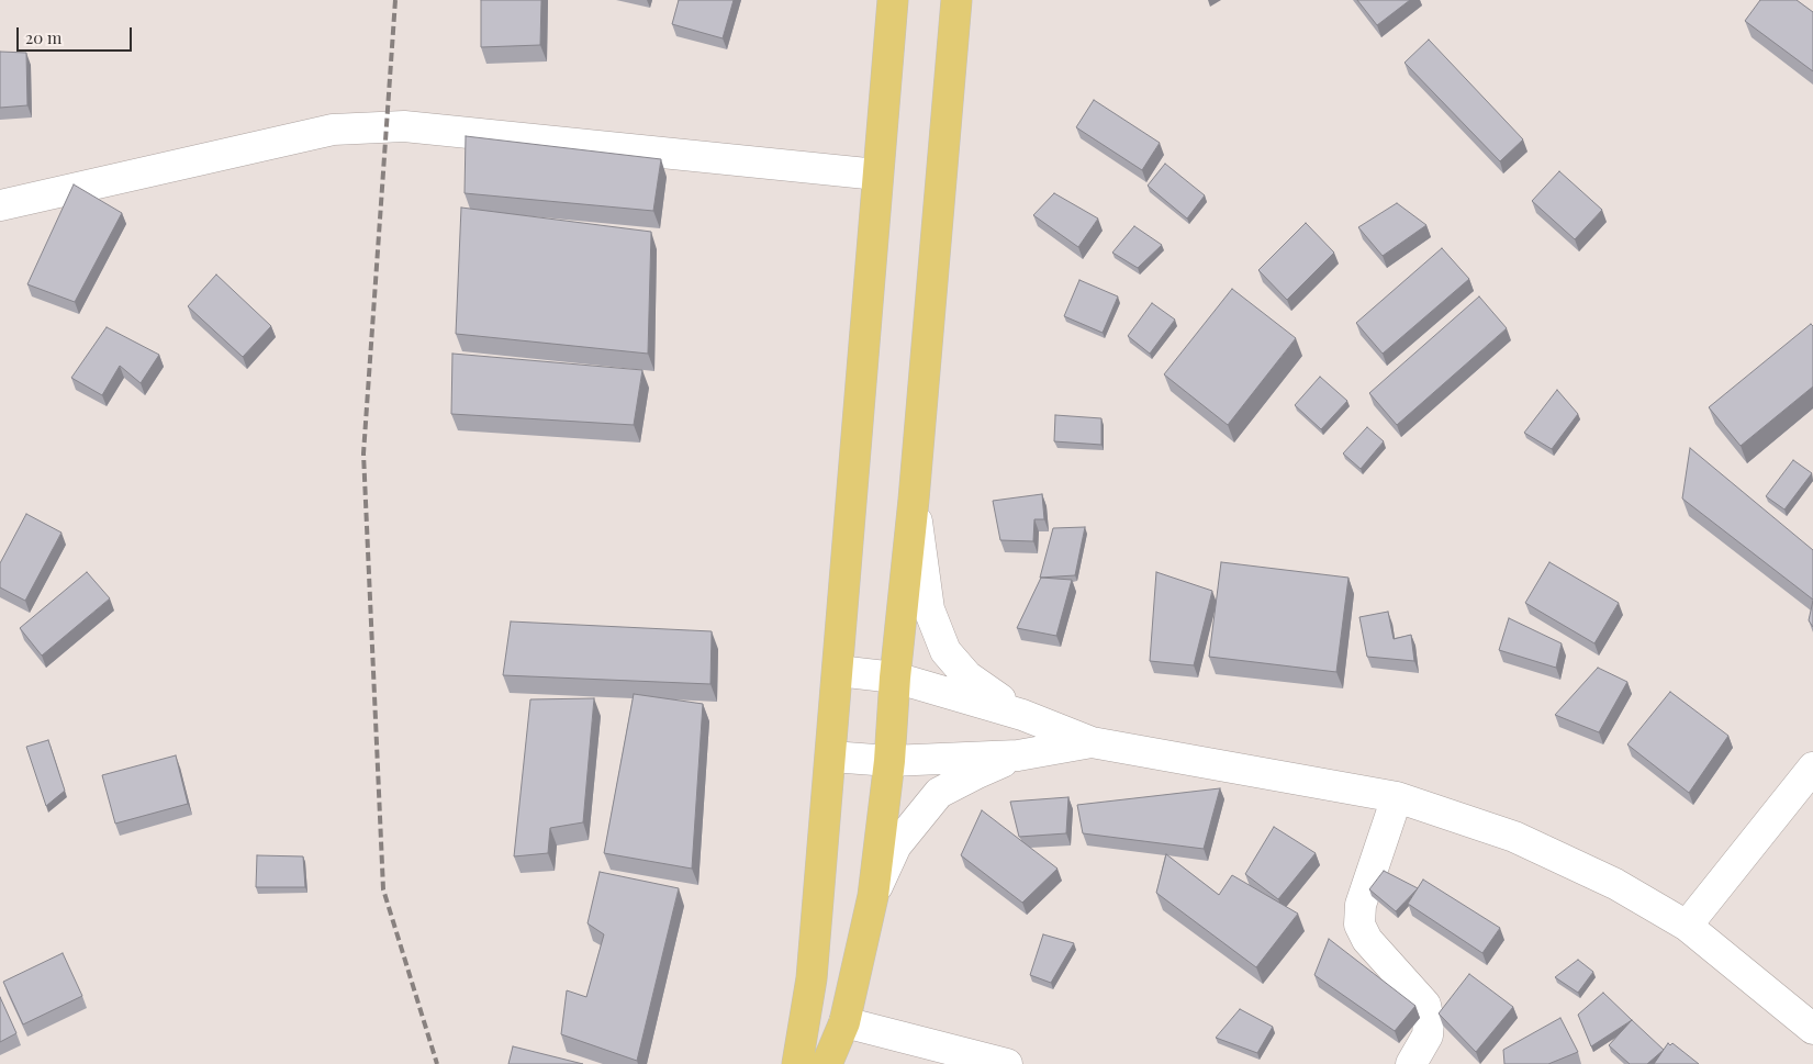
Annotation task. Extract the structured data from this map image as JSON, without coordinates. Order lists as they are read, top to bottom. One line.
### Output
{"scale_bar":"20 m"}
